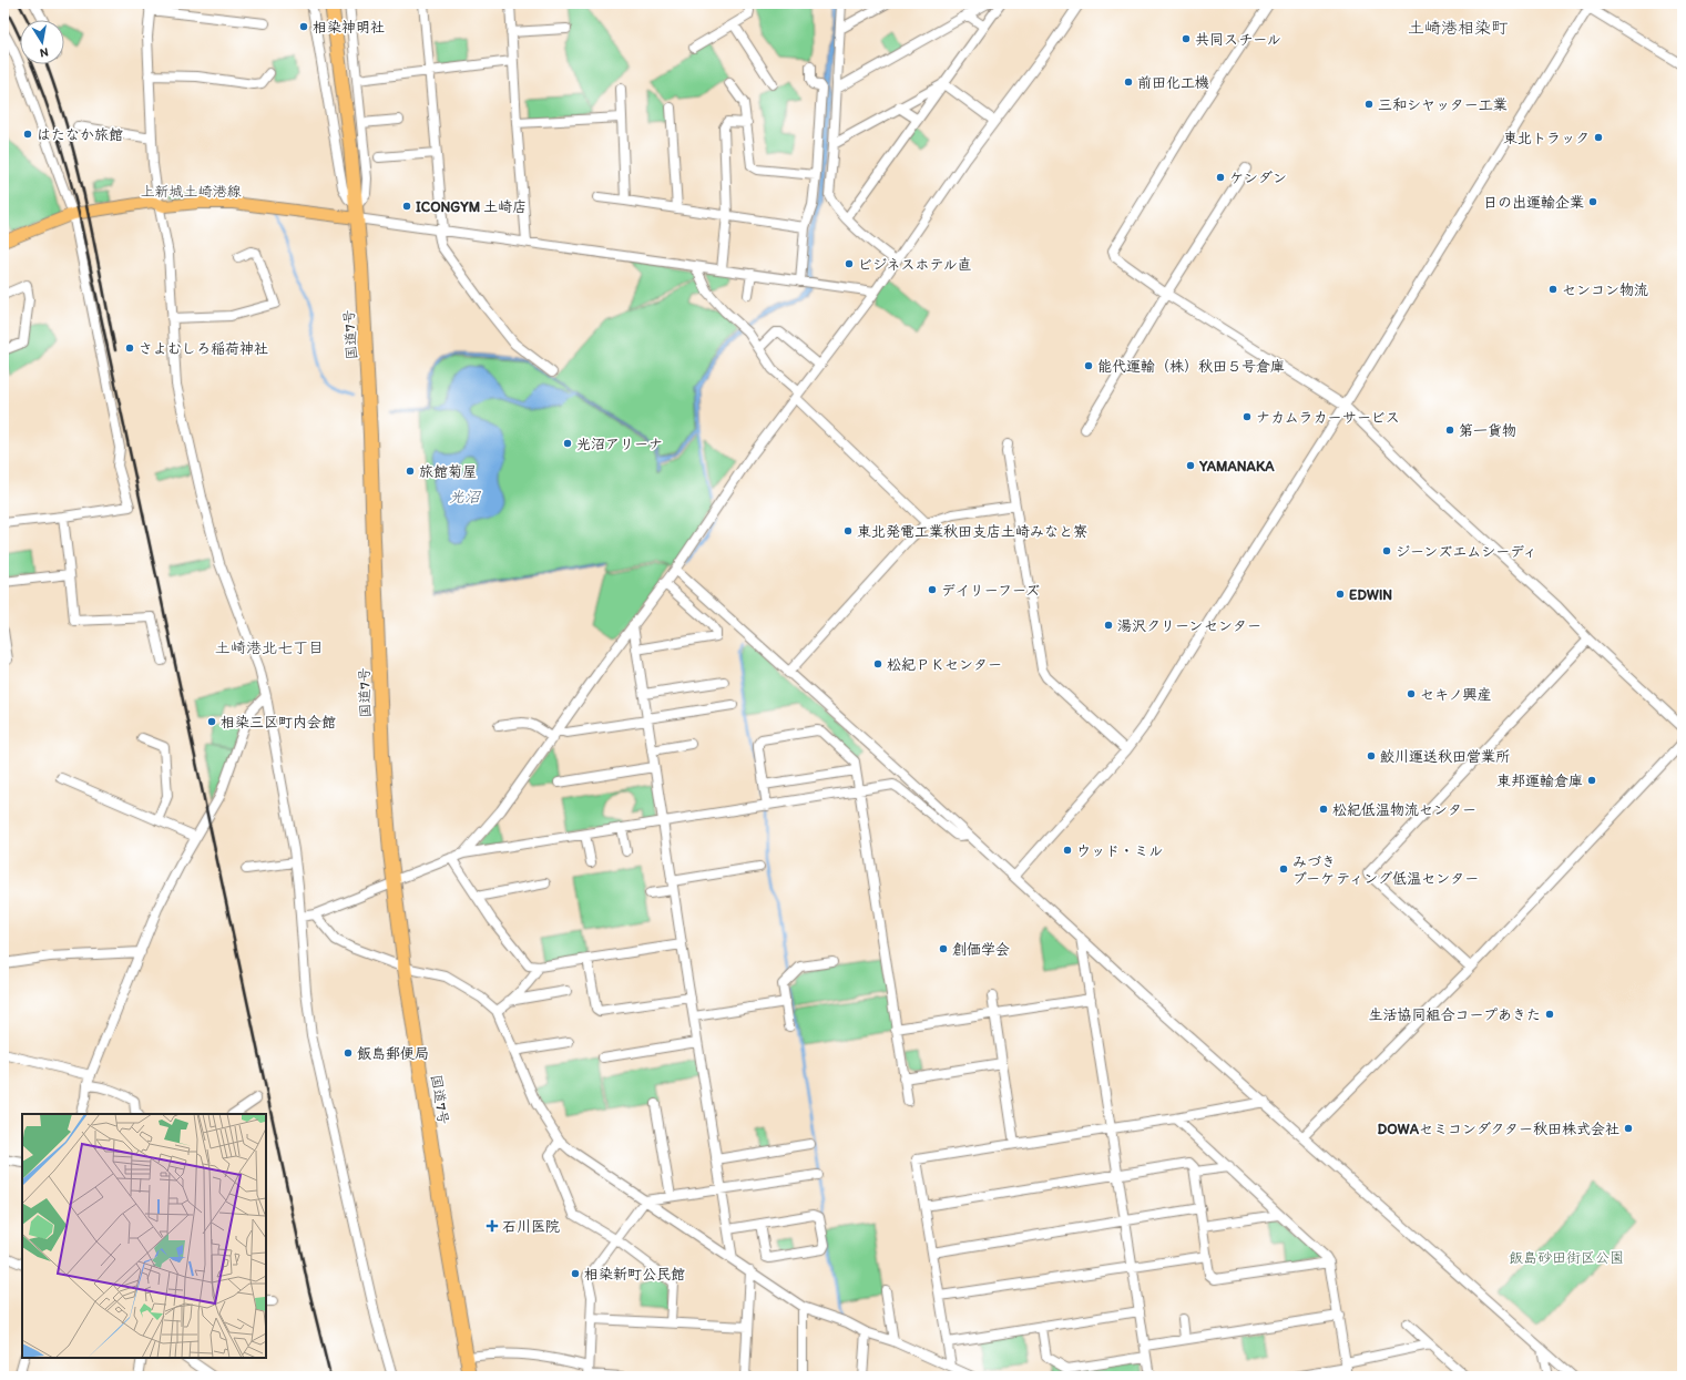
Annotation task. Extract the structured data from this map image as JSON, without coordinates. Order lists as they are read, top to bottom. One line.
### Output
{"streets":{"highway":["国道7号"],"main road":["上新城土崎港線"]},"crossings":[["上新城土崎港線","国道7号"]],"districts":["土崎港相染町","土崎港北七丁目"],"water":["光沼"],"parks":["飯島砂田街区公園"],"places":{"other":["相染神明社","共同スチール","前田化工機","三和シヤッター工業","はたなか旅館","東北トラック","ケンダン","日の出運輸企業","ICONGYM 土崎店","ビジネスホテル直","センコン物流","さよむしろ稲荷神社","能代運輸（株）秋田５号倉庫","ナカムラカーサービス","第一貨物","光沼アリーナ","YAMANAKA","旅館菊屋","東北発電工業秋田支店土崎みなと寮","ジーンズエムシーディ","デイリーフーズ","EDWIN","湯沢クリーンセンター","松紀ＰＫセンター","セキノ興産","相染三区町内会館","鮫川運送秋田営業所","東邦運輸倉庫","松紀低温物流センター","ウッド・ミル","みづき ブーケティング低温センター","創価学会","生活協同組合コープあきた","飯島郵便局","DOWAセミコンダクター秋田株式会社","相染新町公民館"],"health":["石川医院"]},"north":"bottom"}
